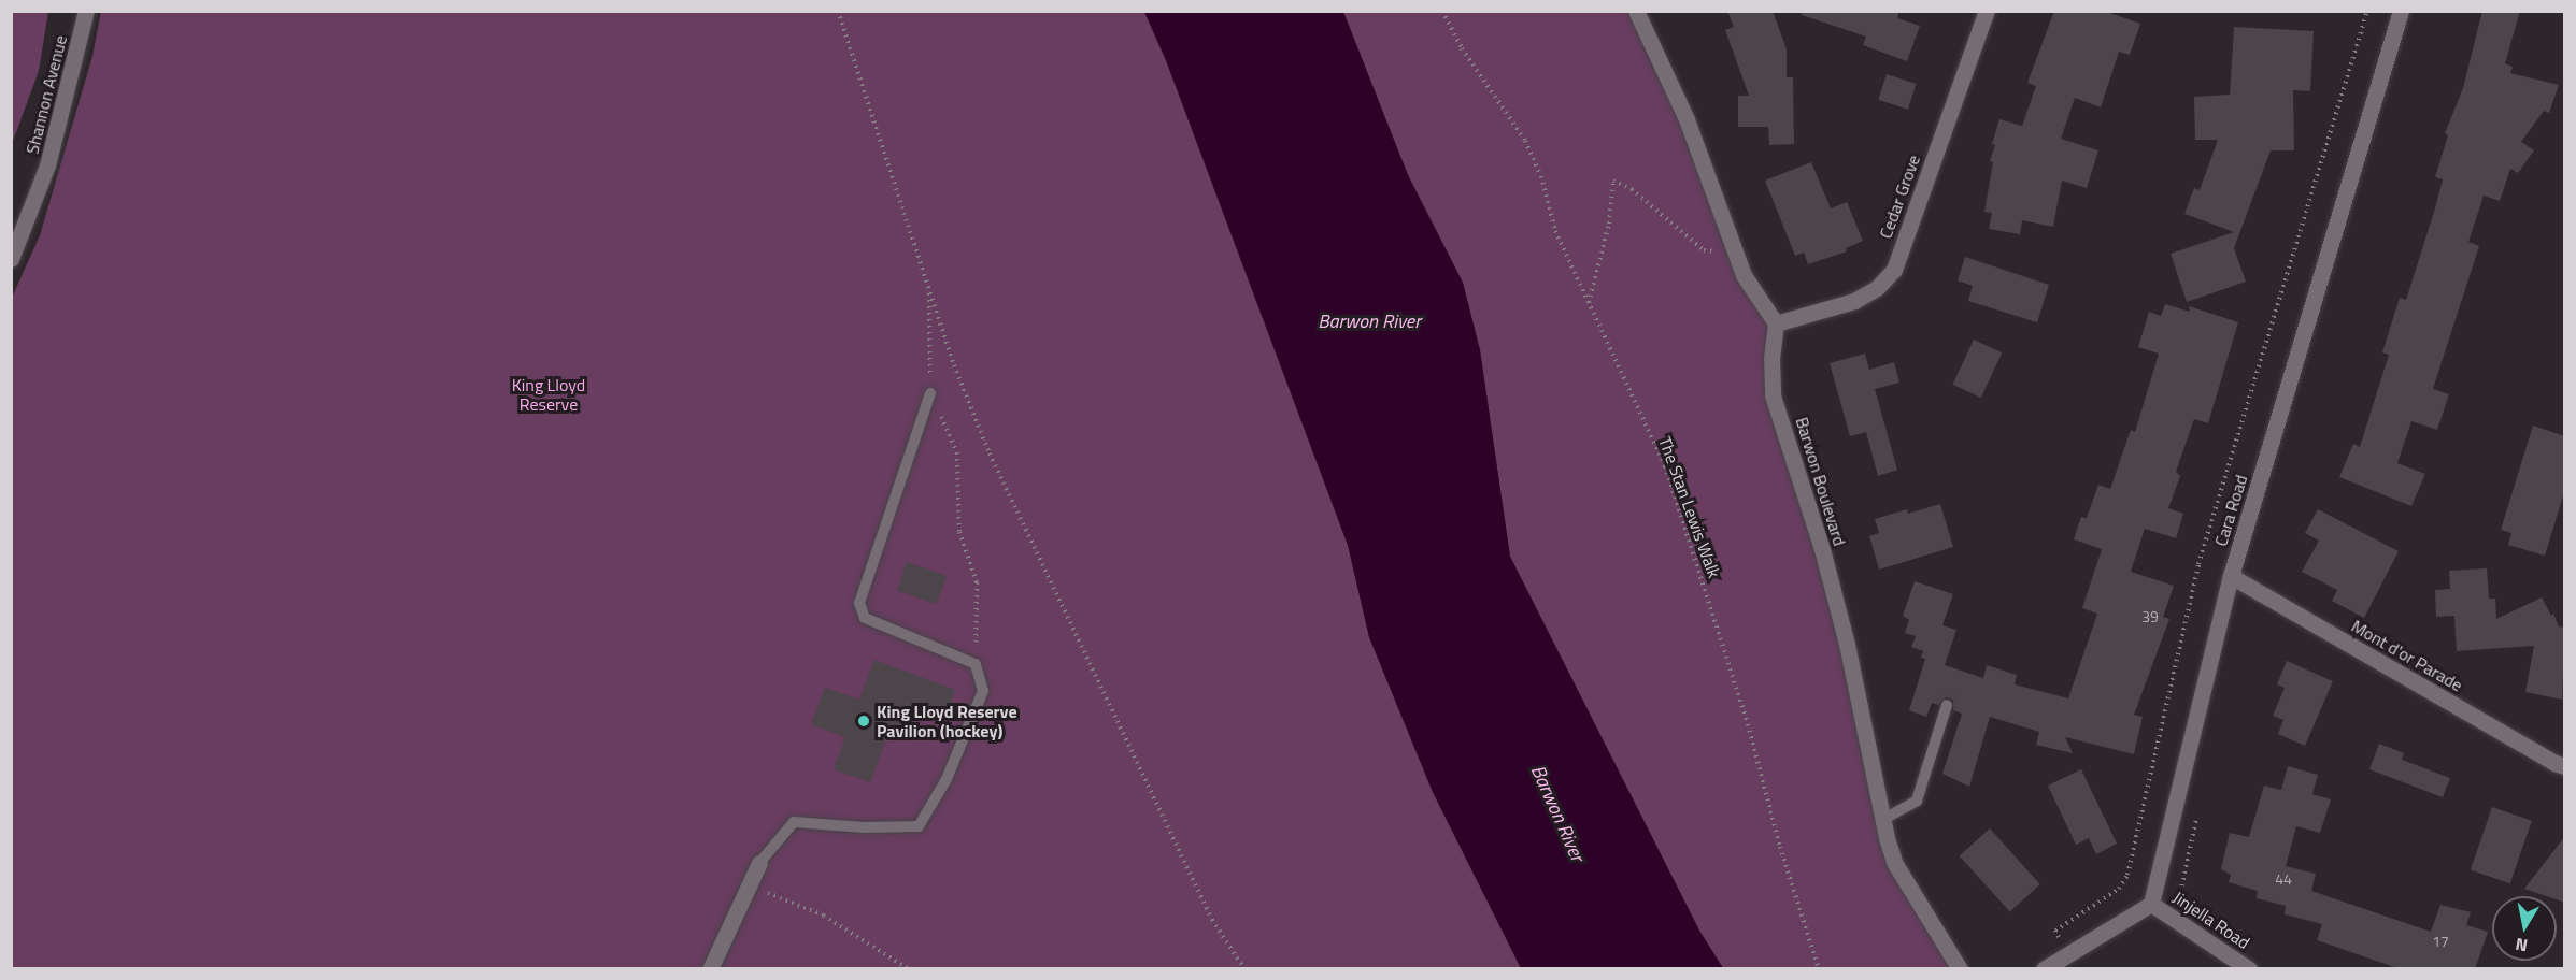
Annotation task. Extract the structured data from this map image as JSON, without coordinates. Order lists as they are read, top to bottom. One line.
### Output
{"streets":{"street":["Shannon Avenue","Cedar Grove","Barwon Boulevard","Cara Road","Mont d'or Parade","Jinjella Road"],"path":["The Stan Lewis Walk"]},"crossings":[["Cedar Grove","Barwon Boulevard"],["Cara Road","Mont d'or Parade"],["Cara Road","Jinjella Road"]],"water":["Barwon River"],"parks":["King Lloyd Reserve"],"places":["King Lloyd Reserve Pavilion (hockey)"],"house_numbers":["39","44","17"],"north":"bottom"}
